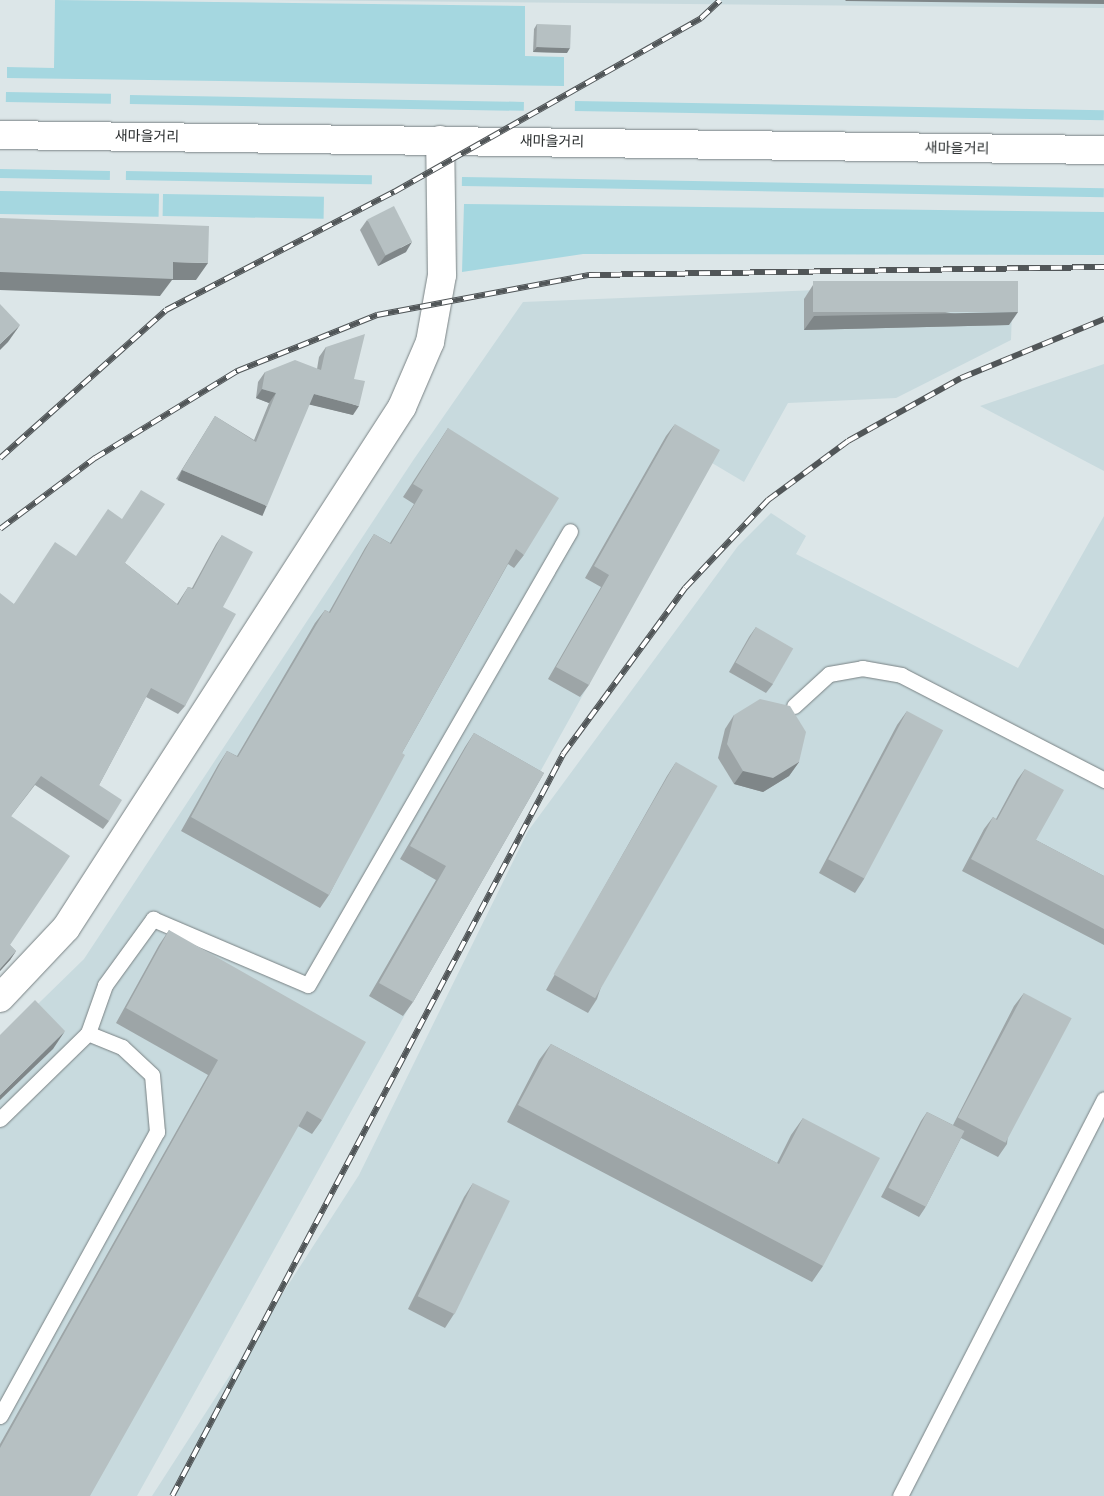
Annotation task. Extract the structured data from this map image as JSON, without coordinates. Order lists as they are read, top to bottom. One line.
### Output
{"streets":{"main road":["새마을거리"]}}
